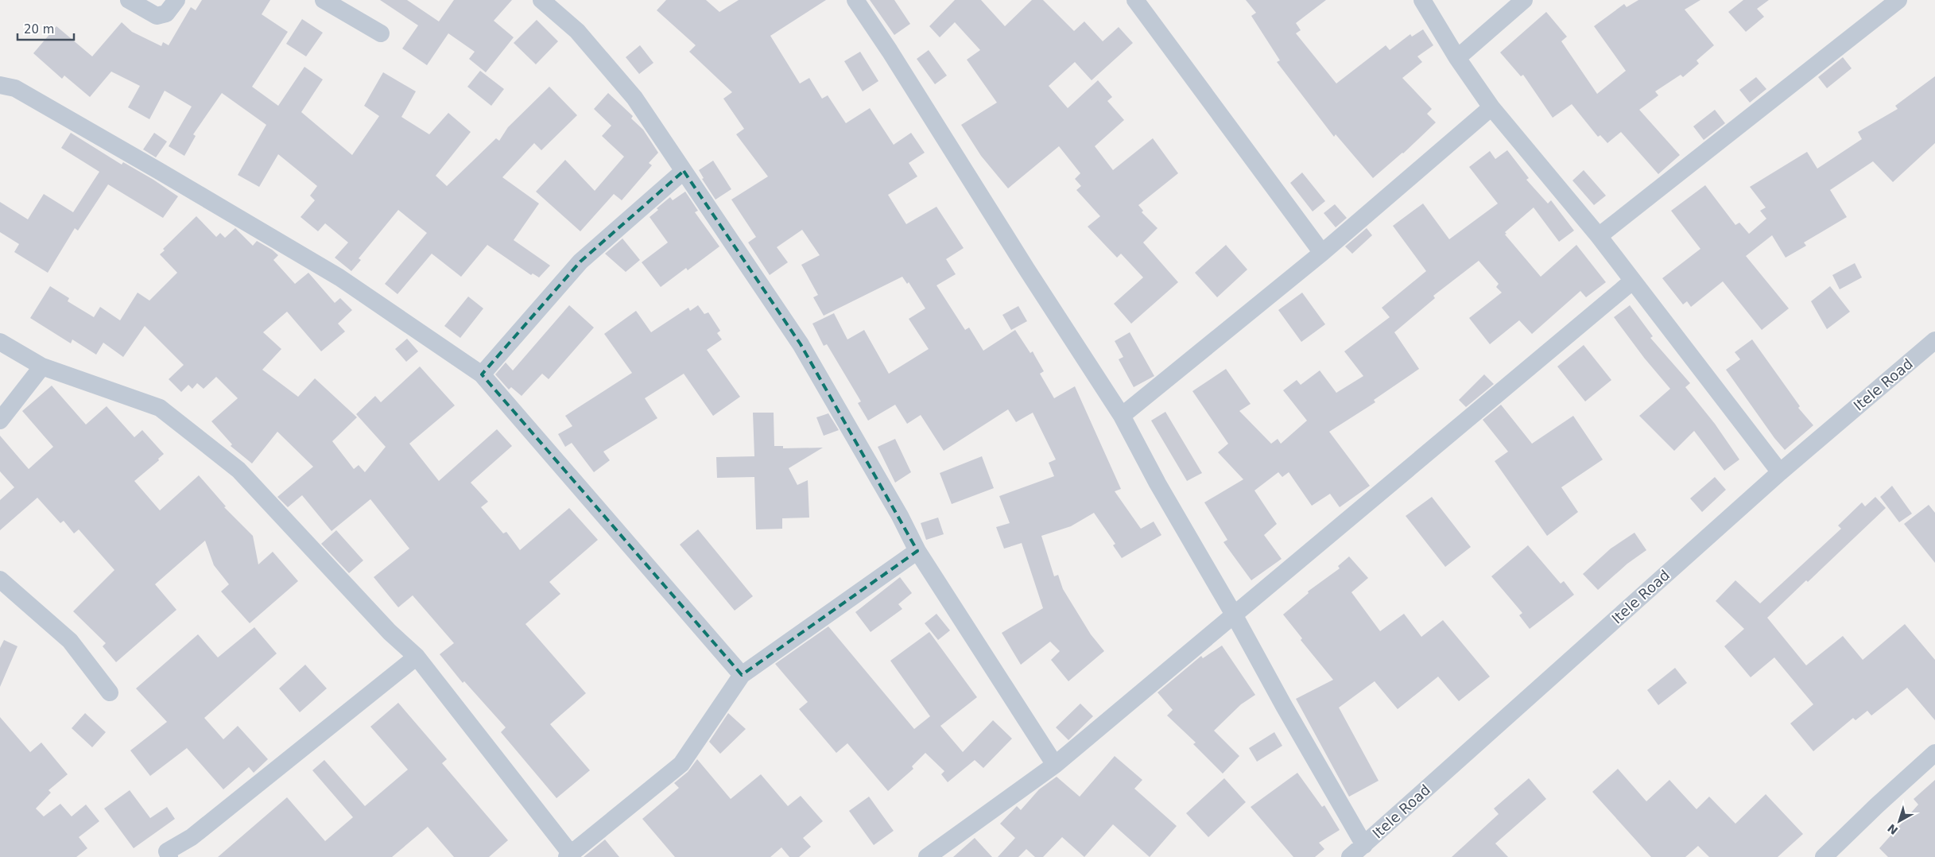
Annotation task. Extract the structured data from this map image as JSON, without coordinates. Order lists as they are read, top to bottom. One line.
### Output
{"streets":{"street":["Itele Road"]},"scale_bar":"20 m","north":"bottom left"}
